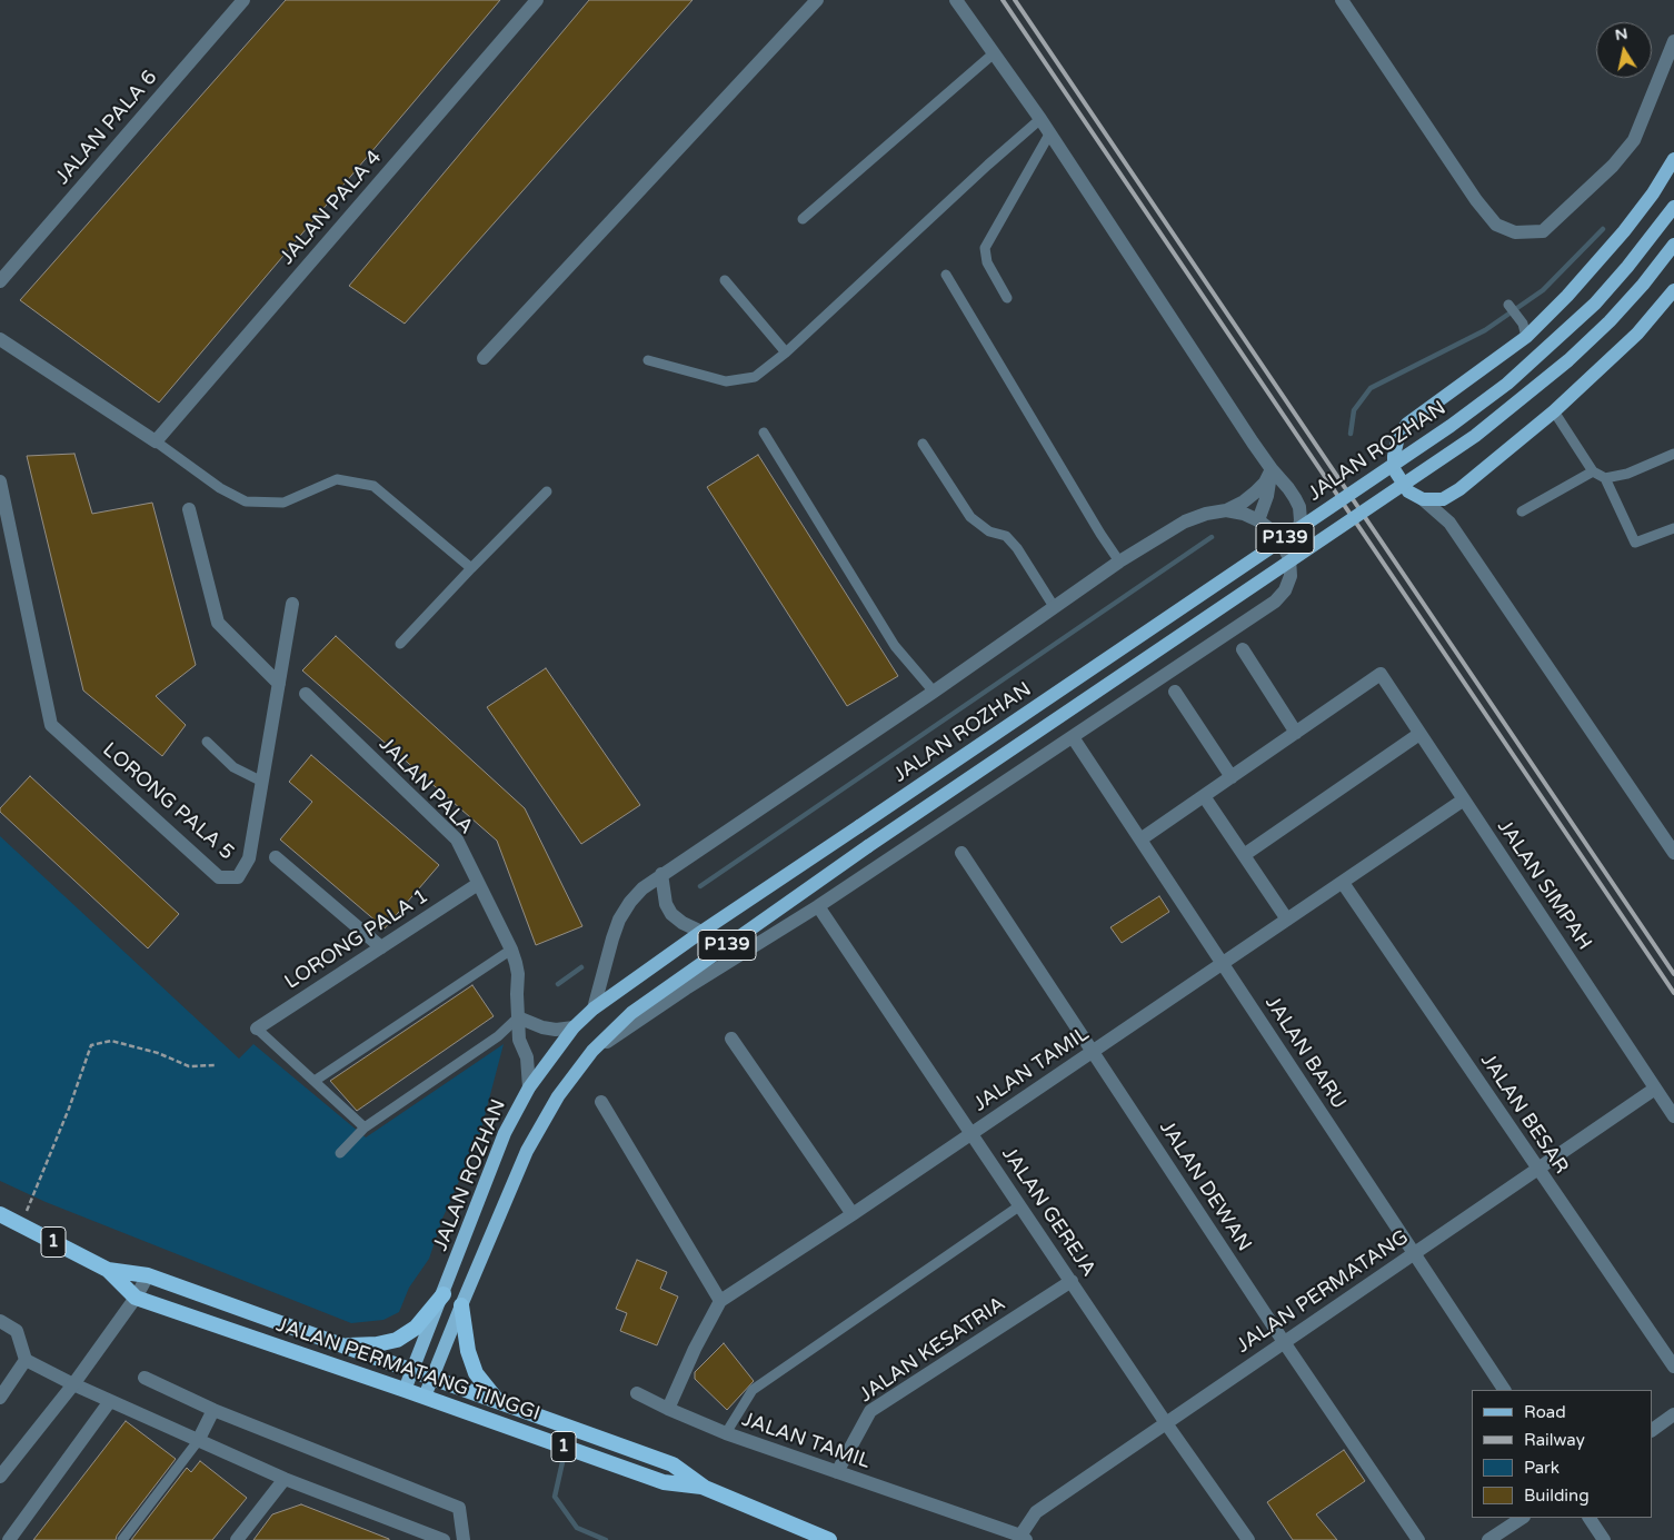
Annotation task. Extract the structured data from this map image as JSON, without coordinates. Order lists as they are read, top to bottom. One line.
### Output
{"streets":{"highway":["1","JALAN PERMATANG TINGGI"],"main road":["JALAN ROZHAN","P139"],"street":["JALAN PALA 6","JALAN PALA 4","JALAN PALA","LORONG PALA 5","JALAN SIMPAH","LORONG PALA 1","JALAN BARU","JALAN TAMIL","JALAN BESAR","JALAN DEWAN","JALAN GEREJA","JALAN PERMATANG","JALAN KESATRIA"]},"crossings":[["JALAN ROZHAN","JALAN PALA"],["JALAN ROZHAN","JALAN PERMATANG TINGGI"],["JALAN PALA","LORONG PALA 1"],["JALAN SIMPAH","JALAN TAMIL"],["JALAN SIMPAH","JALAN PERMATANG"],["JALAN BARU","JALAN TAMIL"],["JALAN BARU","JALAN PERMATANG"],["JALAN TAMIL","JALAN BESAR"],["JALAN TAMIL","JALAN DEWAN"],["JALAN TAMIL","JALAN GEREJA"],["JALAN TAMIL","JALAN PERMATANG"],["JALAN TAMIL","JALAN KESATRIA"],["JALAN BESAR","JALAN PERMATANG"],["JALAN DEWAN","JALAN PERMATANG"],["JALAN GEREJA","JALAN PERMATANG"],["JALAN GEREJA","JALAN KESATRIA"]],"legend":["Road","Railway","Park","Building"],"north":"top"}
